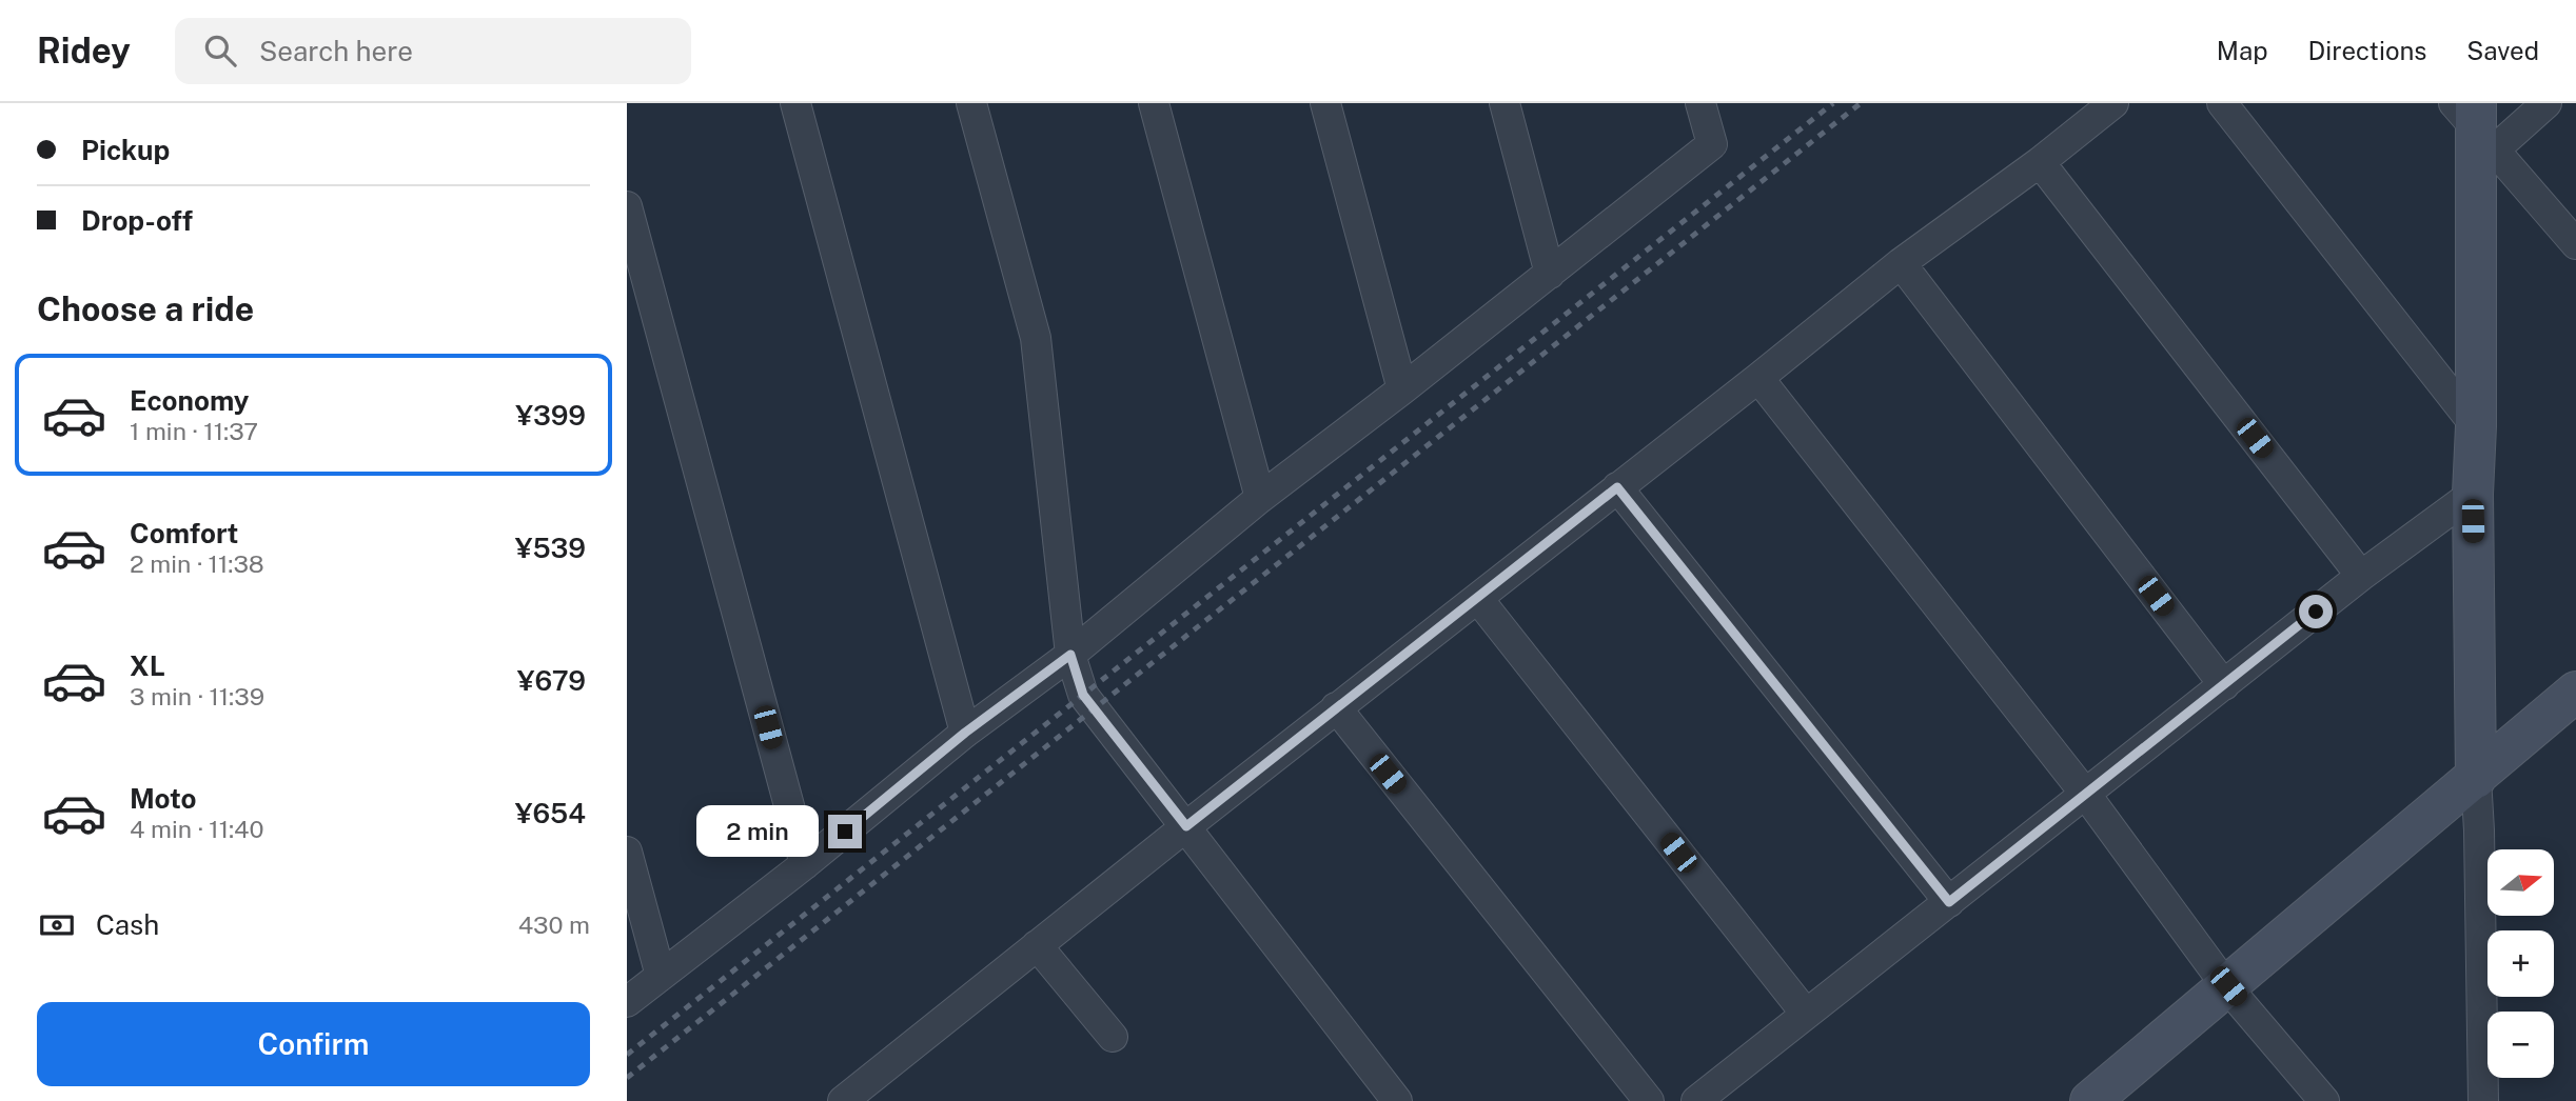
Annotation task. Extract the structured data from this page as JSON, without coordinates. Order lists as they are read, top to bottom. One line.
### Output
{"north":"right","page":{"header":"Ridey","search":"Search here","nav":["Map","Directions","Saved"],"banner":["Pickup","Drop-off"],"heading":"Choose a ride","list":[{"name":"Economy","note":"1 min · 11:37","value":"¥399"},{"name":"Comfort","note":"2 min · 11:38","value":"¥539"},{"name":"XL","note":"3 min · 11:39","value":"¥679"},{"name":"Moto","note":"4 min · 11:40","value":"¥654"}],"bubble":"2 min","map_buttons":["+","−"],"pay":["Cash","430 m"],"buttons":"Confirm"}}
